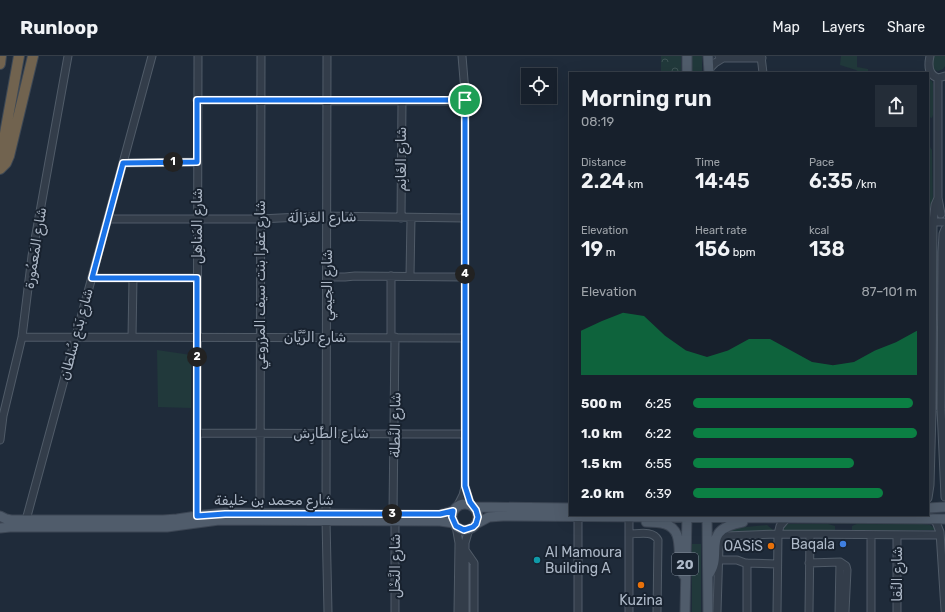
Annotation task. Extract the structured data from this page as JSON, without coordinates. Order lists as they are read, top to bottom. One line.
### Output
{"streets":{"main road":["شارع محمد بن خليفة","20"],"street":["شارع الغَانِم","شارع الغَزَالَة","شارع المَناهِل","شارع المَعمُورة","شارع عفرا بنت سيف المزروعي","شارع الجيمي","شارع بَدَع سُلطان","شارع الرَّيَّان","شارع النَّطلة","شارع الطَّارِش","شارع النَّخْل","شارع النِّقا"]},"crossings":[["شارع الغَانِم","شارع الغَزَالَة"],["شارع الغَزَالَة","شارع المَناهِل"],["شارع الغَزَالَة","شارع عفرا بنت سيف المزروعي"],["شارع الغَزَالَة","شارع الجيمي"],["شارع الغَزَالَة","شارع بَدَع سُلطان"],["شارع المَناهِل","شارع الرَّيَّان"],["شارع المَناهِل","شارع الطَّارِش"],["شارع المَناهِل","شارع محمد بن خليفة"],["شارع المَعمُورة","شارع الرَّيَّان"],["شارع عفرا بنت سيف المزروعي","شارع الرَّيَّان"],["شارع عفرا بنت سيف المزروعي","شارع الطَّارِش"],["شارع عفرا بنت سيف المزروعي","شارع محمد بن خليفة"],["شارع الجيمي","شارع الرَّيَّان"],["شارع الجيمي","شارع الطَّارِش"],["شارع الجيمي","شارع محمد بن خليفة"],["شارع بَدَع سُلطان","شارع الرَّيَّان"],["شارع بَدَع سُلطان","شارع محمد بن خليفة"],["شارع الرَّيَّان","شارع النَّطلة"],["شارع النَّطلة","شارع الطَّارِش"],["شارع النَّطلة","شارع محمد بن خليفة"],["شارع النَّطلة","شارع النَّخْل"],["شارع محمد بن خليفة","شارع النَّخْل"]],"places":["Baqala","OASiS","Al Mamoura Building A","Kuzina"],"page":{"header":"Runloop","nav":["Map","Layers","Share"],"heading":["Morning run","08:19"],"stats":[["Distance","2.24 km"],["Time","14:45"],["Pace","6:35 /km"],["Elevation","19 m"],["Heart rate","156 bpm"],["kcal","138"]],"pins":["1","4","2","3"],"chart":["Elevation","87–101 m"],"list":[{"name":"500 m","note":"6:25"},{"name":"1.0 km","note":"6:22"},{"name":"1.5 km","note":"6:55"},{"name":"2.0 km","note":"6:39"}]}}
